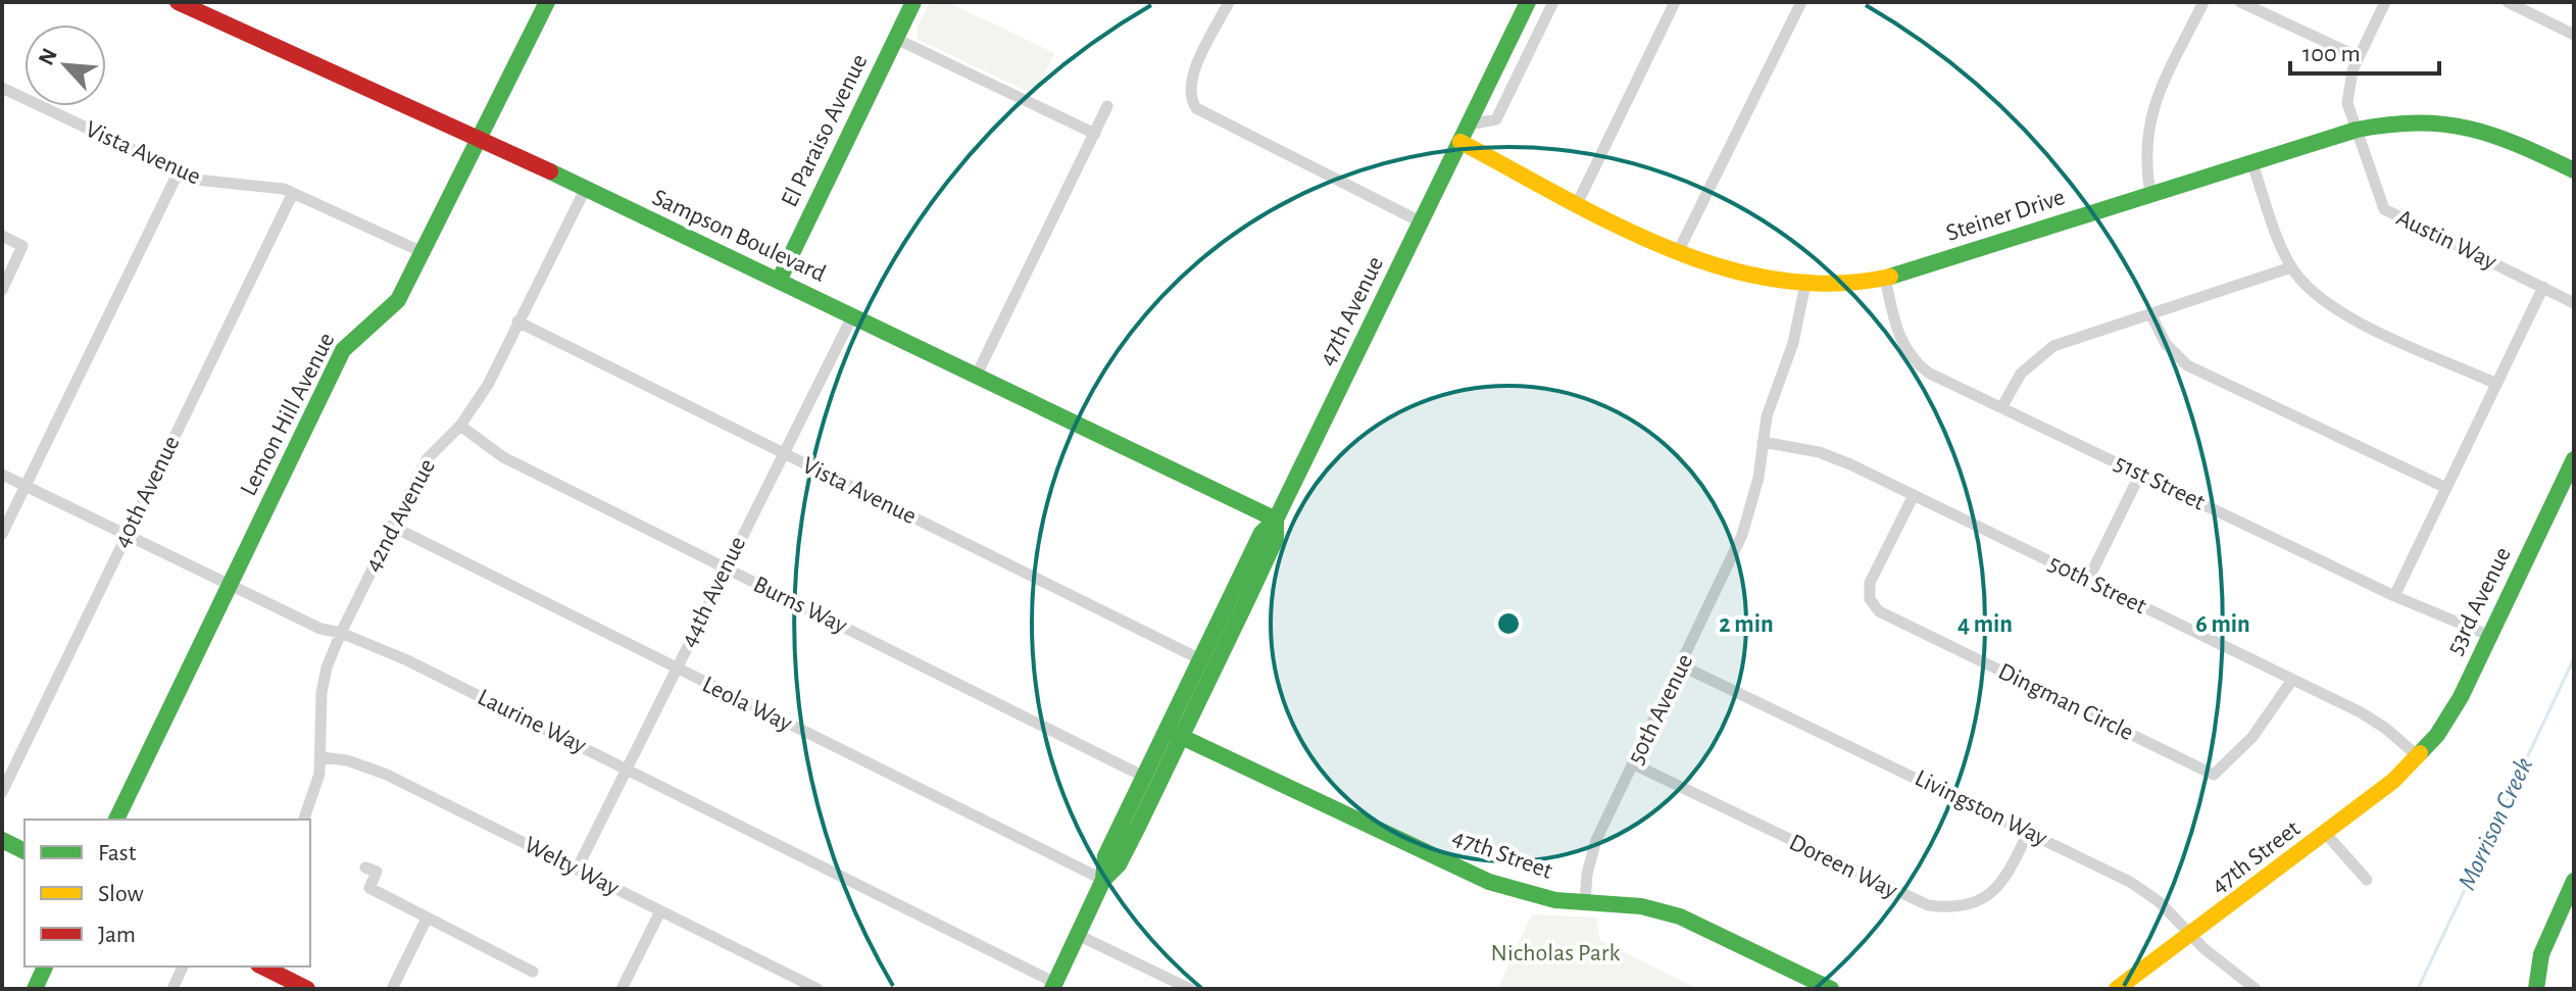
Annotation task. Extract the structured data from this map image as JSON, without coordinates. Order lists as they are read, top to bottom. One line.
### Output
{"streets":{"street":["El Paraiso Avenue","Vista Avenue","Steiner Drive","Sampson Boulevard","Austin Way","47th Avenue","Lemon Hill Avenue","51st Street","40th Avenue","42nd Avenue","50th Street","44th Avenue","53rd Avenue","Burns Way","Dingman Circle","Leola Way","50th Avenue","Laurine Way","Livingston Way","47th Street","Welty Way","Doreen Way"]},"crossings":[["El Paraiso Avenue","Sampson Boulevard"],["Vista Avenue","47th Avenue"],["Vista Avenue","Lemon Hill Avenue"],["Vista Avenue","40th Avenue"],["Vista Avenue","42nd Avenue"],["Vista Avenue","44th Avenue"],["Steiner Drive","Austin Way"],["Steiner Drive","47th Avenue"],["Steiner Drive","51st Street"],["Steiner Drive","50th Avenue"],["Sampson Boulevard","47th Avenue"],["Sampson Boulevard","Lemon Hill Avenue"],["Sampson Boulevard","42nd Avenue"],["Sampson Boulevard","44th Avenue"],["47th Avenue","Burns Way"],["47th Avenue","Leola Way"],["47th Avenue","Laurine Way"],["47th Avenue","47th Street"],["Lemon Hill Avenue","Laurine Way"],["51st Street","53rd Avenue"],["40th Avenue","Laurine Way"],["42nd Avenue","Burns Way"],["42nd Avenue","Leola Way"],["42nd Avenue","Laurine Way"],["42nd Avenue","Welty Way"],["50th Street","53rd Avenue"],["50th Street","Dingman Circle"],["50th Street","50th Avenue"],["50th Street","47th Street"],["44th Avenue","Burns Way"],["44th Avenue","Leola Way"],["44th Avenue","Laurine Way"],["44th Avenue","Welty Way"],["53rd Avenue","47th Street"],["50th Avenue","Livingston Way"],["50th Avenue","47th Street"],["50th Avenue","Doreen Way"],["Livingston Way","47th Street"],["Livingston Way","Doreen Way"]],"water":["Morrison Creek"],"parks":["Nicholas Park"],"legend":["Fast","Slow","Jam"],"scale_bar":"100 m","north":"top left","rings":["2 min","4 min","6 min"]}
